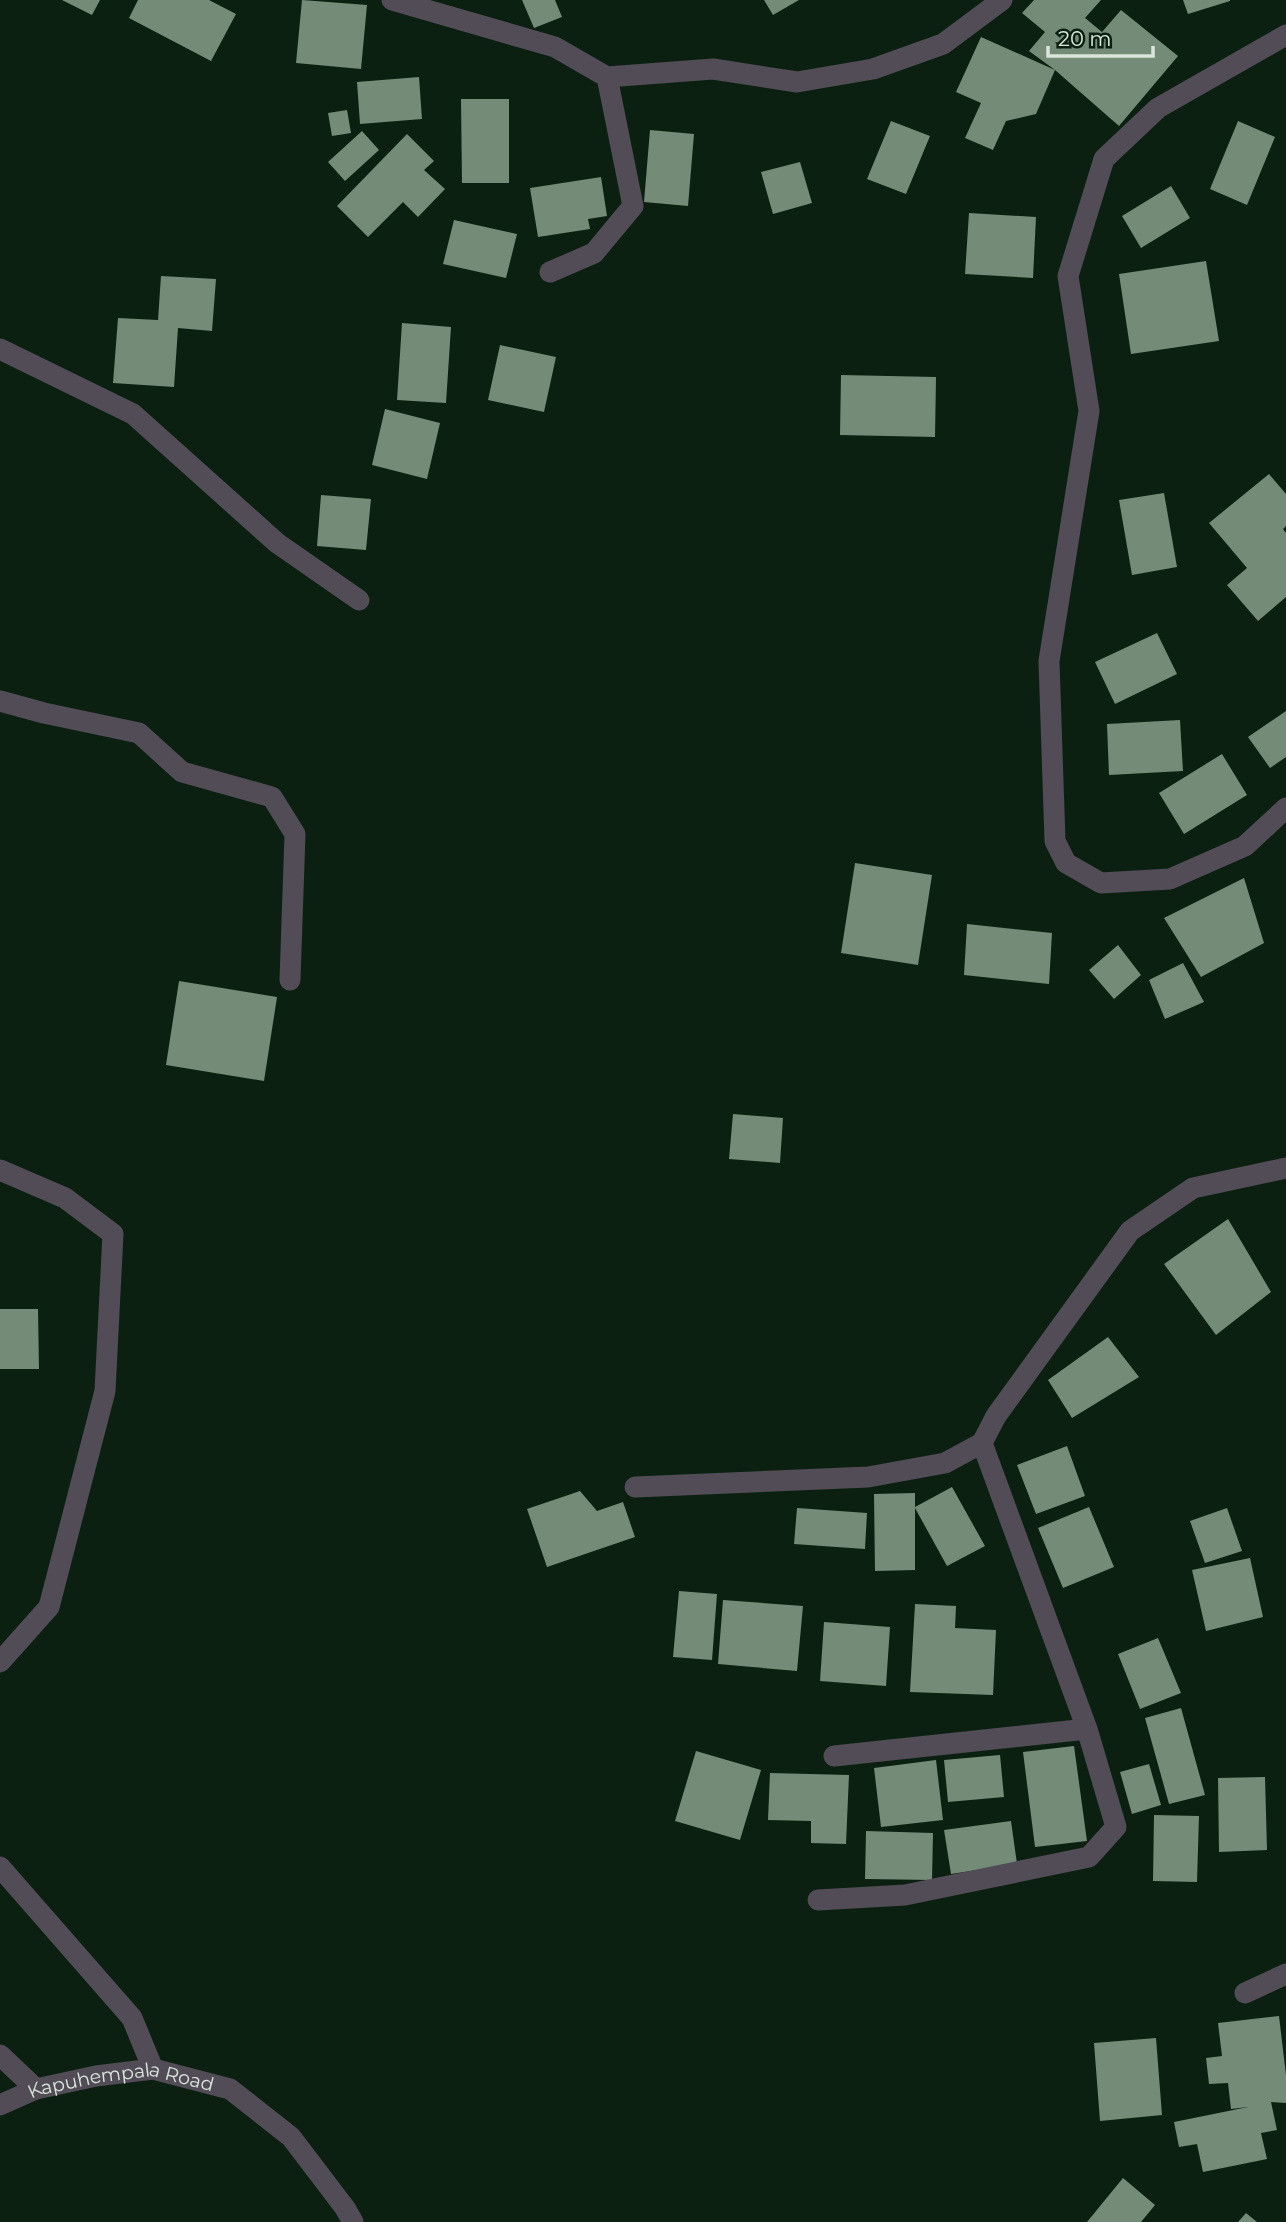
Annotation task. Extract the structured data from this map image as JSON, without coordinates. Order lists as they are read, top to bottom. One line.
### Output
{"streets":{"street":["Kapuhempala Road"]},"scale_bar":"20 m"}
